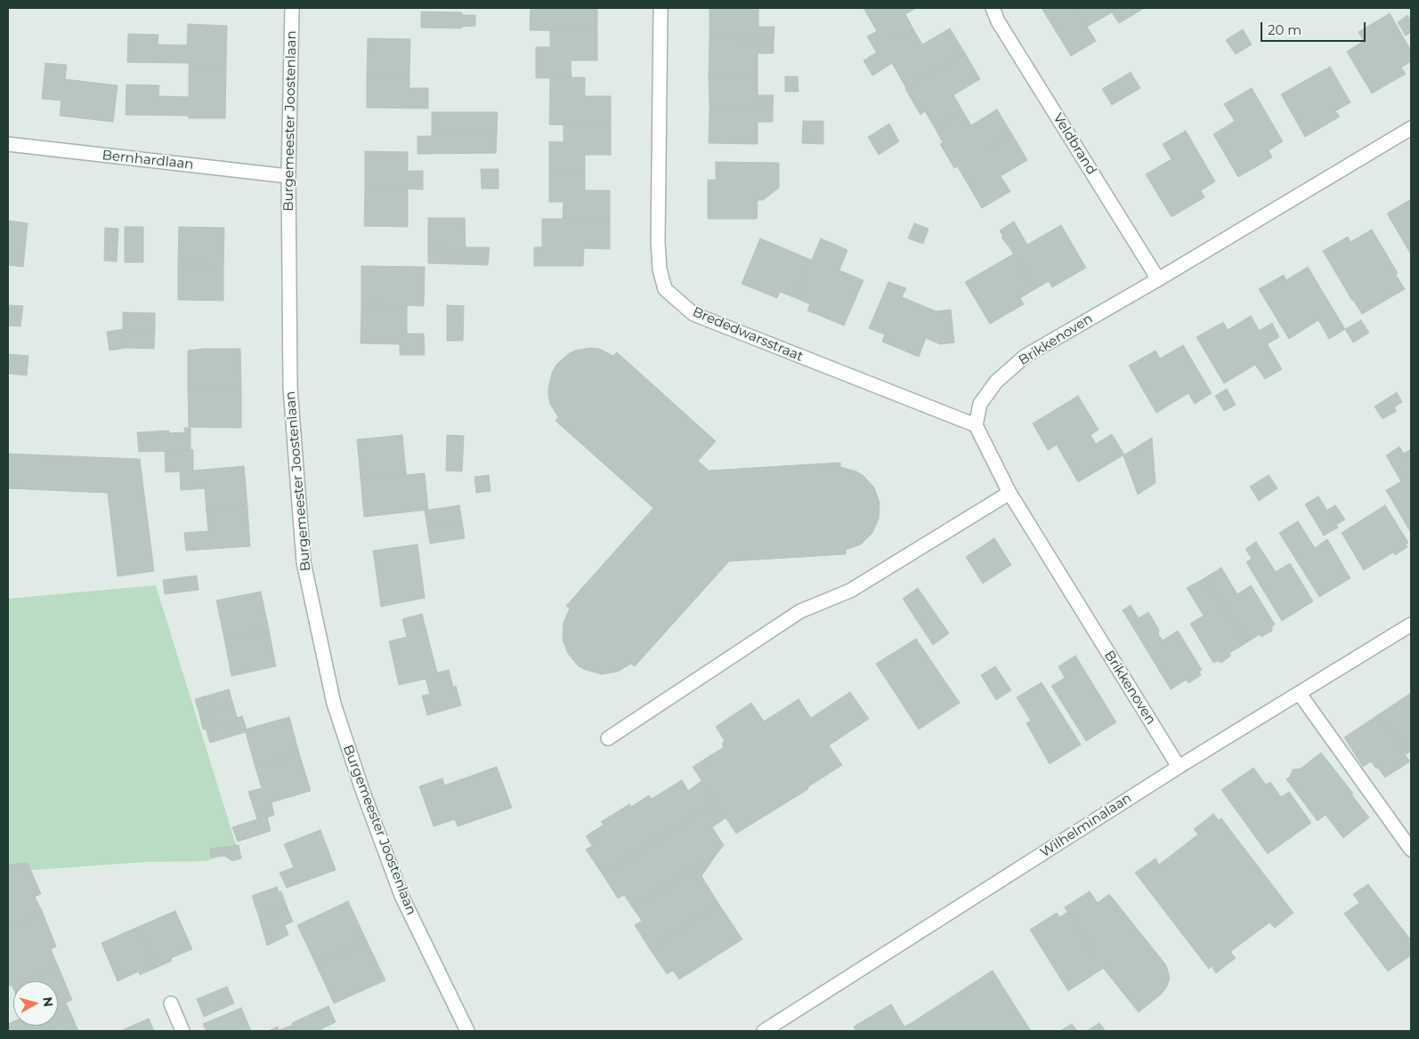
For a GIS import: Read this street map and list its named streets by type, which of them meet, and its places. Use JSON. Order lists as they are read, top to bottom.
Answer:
{
  "streets": {
    "street": [
      "Burgemeester Joostenlaan",
      "Veldbrand",
      "Bernhardlaan",
      "Brededwarsstraat",
      "Brikkenoven",
      "Wilhelminalaan"
    ]
  },
  "crossings": [
    ["Burgemeester Joostenlaan", "Bernhardlaan"],
    ["Veldbrand", "Brikkenoven"],
    ["Brededwarsstraat", "Brikkenoven"],
    ["Brikkenoven", "Wilhelminalaan"]
  ],
  "scale_bar": "20 m",
  "north": "right"
}
